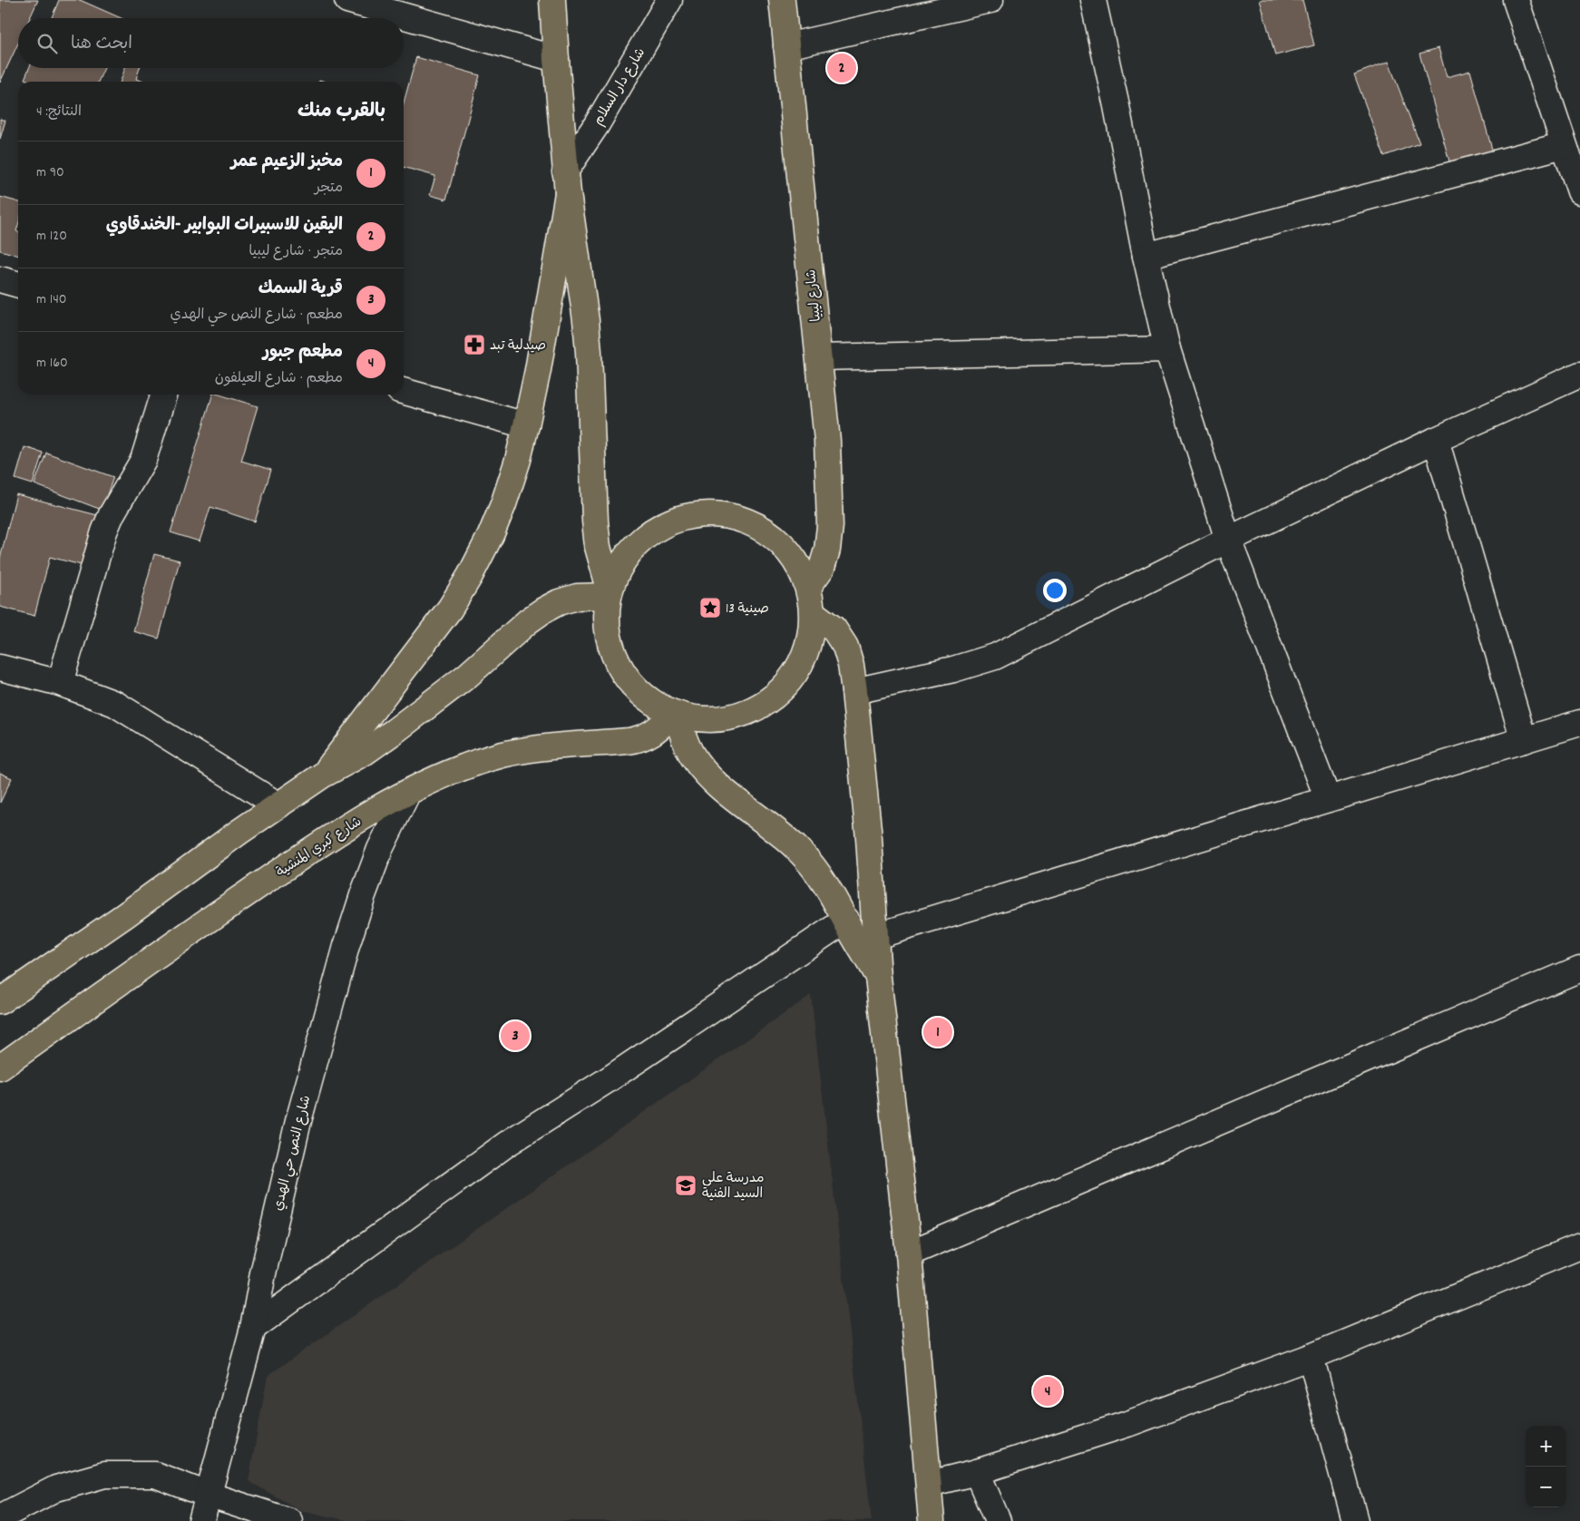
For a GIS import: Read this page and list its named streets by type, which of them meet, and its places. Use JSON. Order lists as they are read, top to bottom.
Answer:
{
  "streets": {
    "main road": ["شارع ليبيا", "شارع كبري المنشية"],
    "street": ["شارع دار السلام", "شارع النص حي الهدي"]
  },
  "crossings": [
    ["شارع كبري المنشية", "شارع النص حي الهدي"]
  ],
  "places": {
    "pharmacy": ["صيدلية تبد"],
    "place": ["صينية 13"],
    "school or university": ["مدرسة علي السيد الفنية"]
  },
  "page": {
    "search": "ابحث هنا",
    "pins": [
      "2",
      "1",
      "3",
      "4"
    ],
    "heading": ["بالقرب منك", "النتائج: 4"],
    "list": [
      {
        "mark": "1",
        "name": "مخبز الزعيم عمر",
        "note": "متجر",
        "value": "90 m"
      },
      {
        "mark": "2",
        "name": "اليقين للاسبيرات البوابير -الخندقاوي",
        "note": "متجر · شارع ليبيا",
        "value": "120 m"
      },
      {
        "mark": "3",
        "name": "قرية السمك",
        "note": "مطعم · شارع النص حي الهدي",
        "value": "140 m"
      },
      {
        "mark": "4",
        "name": "مطعم جبور",
        "note": "مطعم · شارع العيلفون",
        "value": "160 m"
      }
    ],
    "map_buttons": ["+", "−"]
  }
}
